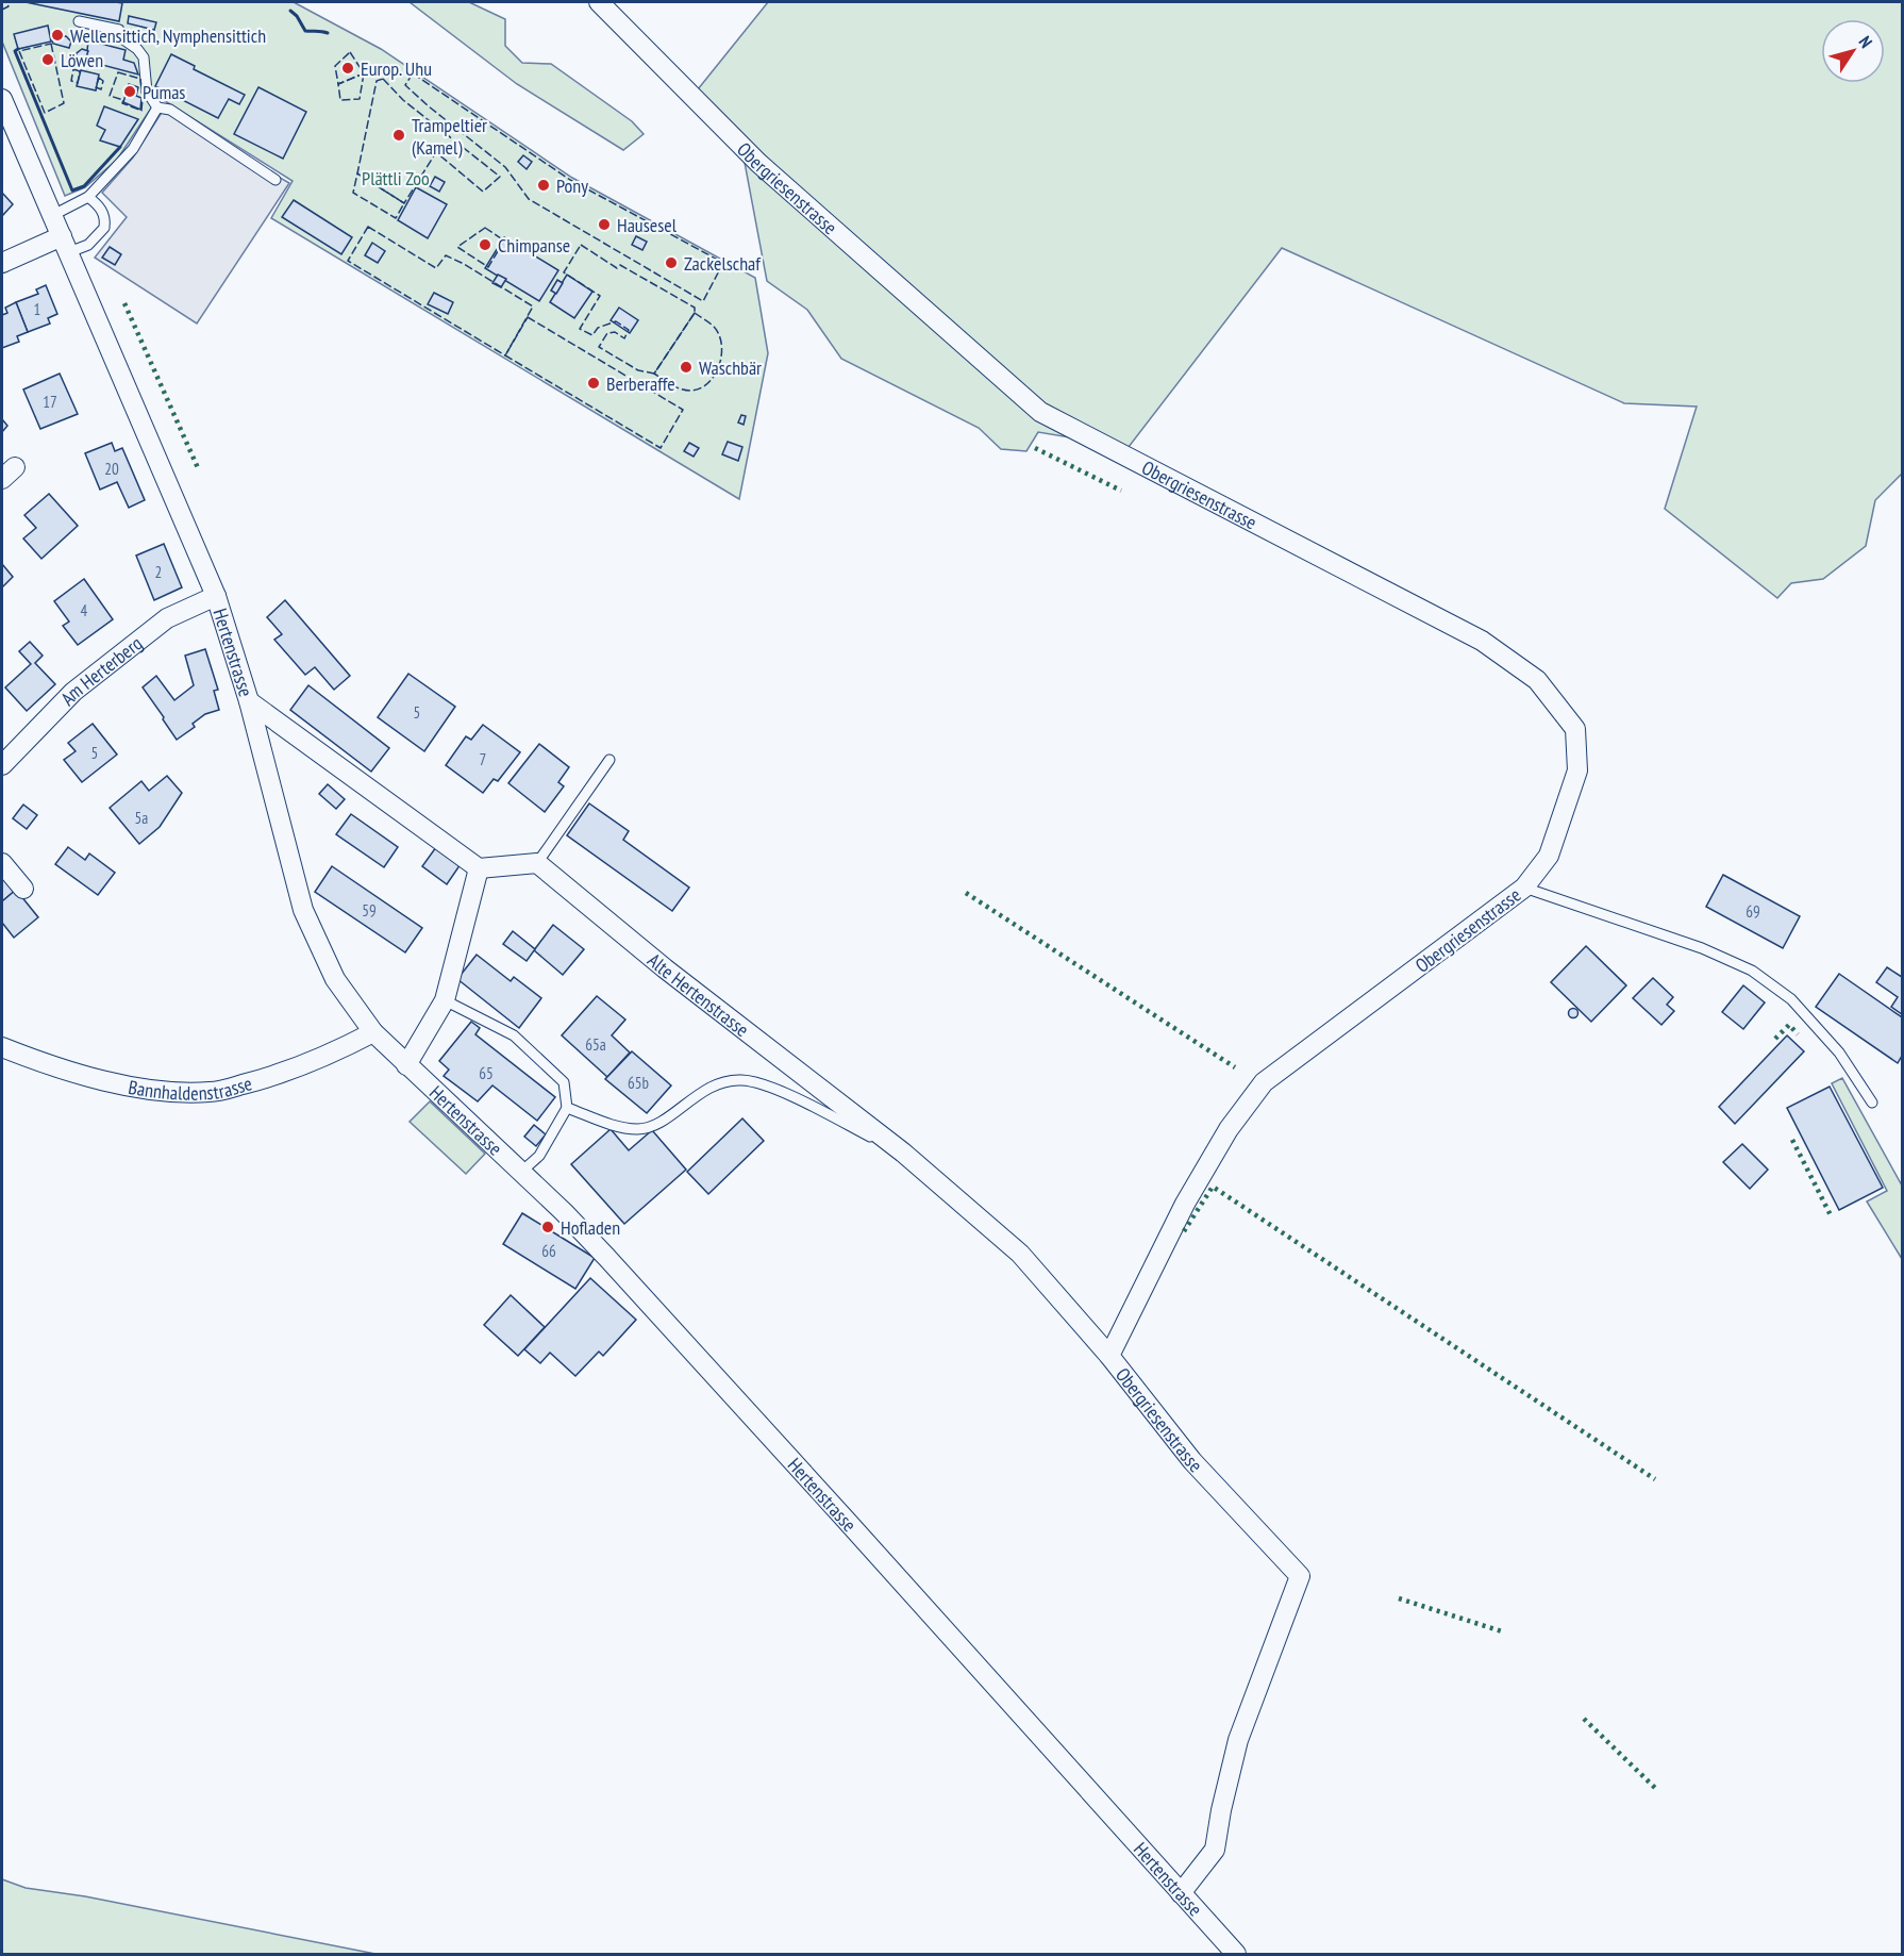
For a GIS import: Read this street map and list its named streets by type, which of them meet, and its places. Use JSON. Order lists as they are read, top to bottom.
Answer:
{
  "streets": {
    "street": [
      "Obergriesenstrasse",
      "Hertenstrasse",
      "Am Herterberg",
      "Alte Hertenstrasse",
      "Bannhaldenstrasse"
    ]
  },
  "crossings": [
    ["Obergriesenstrasse", "Hertenstrasse"],
    ["Obergriesenstrasse", "Alte Hertenstrasse"],
    ["Hertenstrasse", "Am Herterberg"],
    ["Hertenstrasse", "Bannhaldenstrasse"]
  ],
  "parks": ["Plättli Zoo"],
  "places": [
    "Wellensittich, Nymphensittich",
    "Löwen",
    "Europ. Uhu",
    "Pumas",
    "Trampeltier (Kamel)",
    "Pony",
    "Hausesel",
    "Chimpanse",
    "Zackelschaf",
    "Waschbär",
    "Berberaffe",
    "Hofladen"
  ],
  "house_numbers": [
    "1",
    "17",
    "20",
    "2",
    "4",
    "5",
    "5",
    "7",
    "5a",
    "59",
    "69",
    "65a",
    "65",
    "65b",
    "66"
  ],
  "north": "top right"
}
